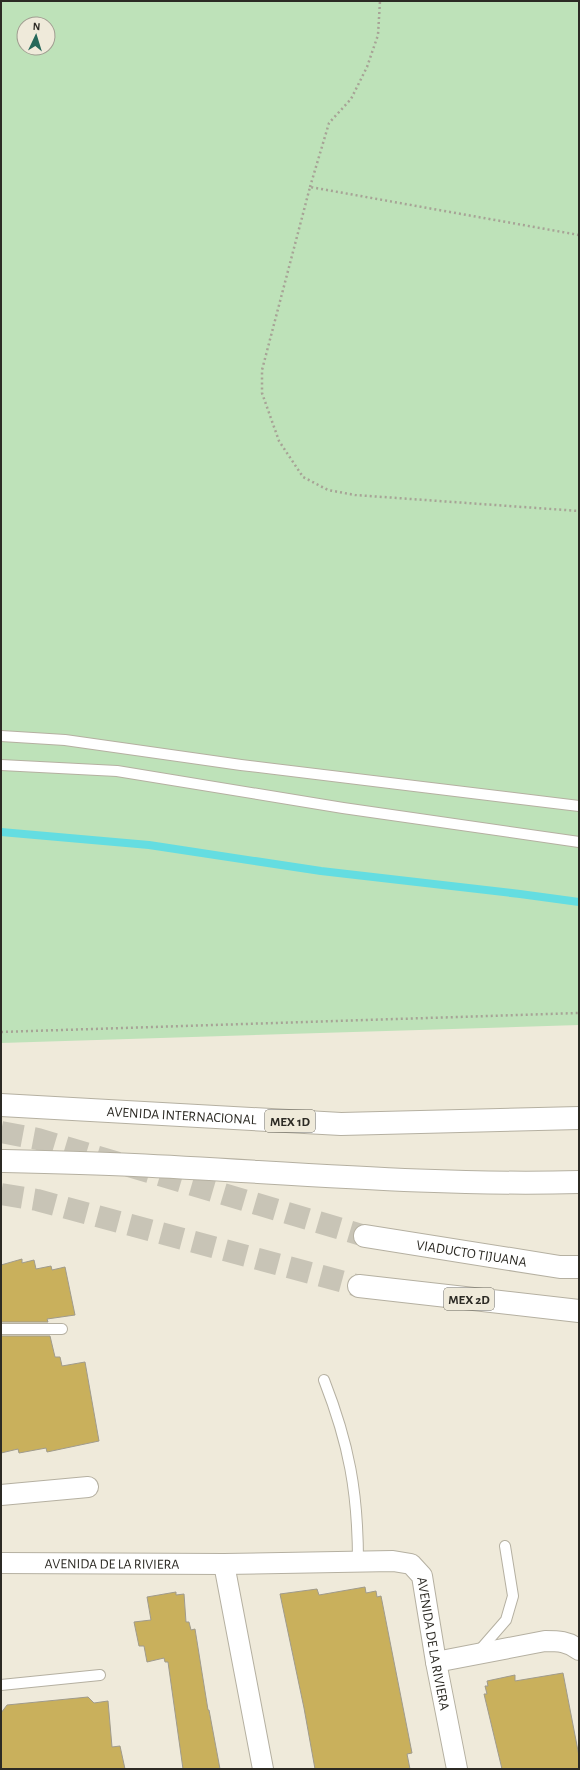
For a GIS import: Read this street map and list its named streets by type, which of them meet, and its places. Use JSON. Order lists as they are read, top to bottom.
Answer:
{
  "streets": {
    "highway": [
      "AVENIDA INTERNACIONAL",
      "MEX 1D",
      "VIADUCTO TIJUANA",
      "MEX 2D"
    ],
    "street": ["AVENIDA DE LA RIVIERA"]
  },
  "north": "top"
}
